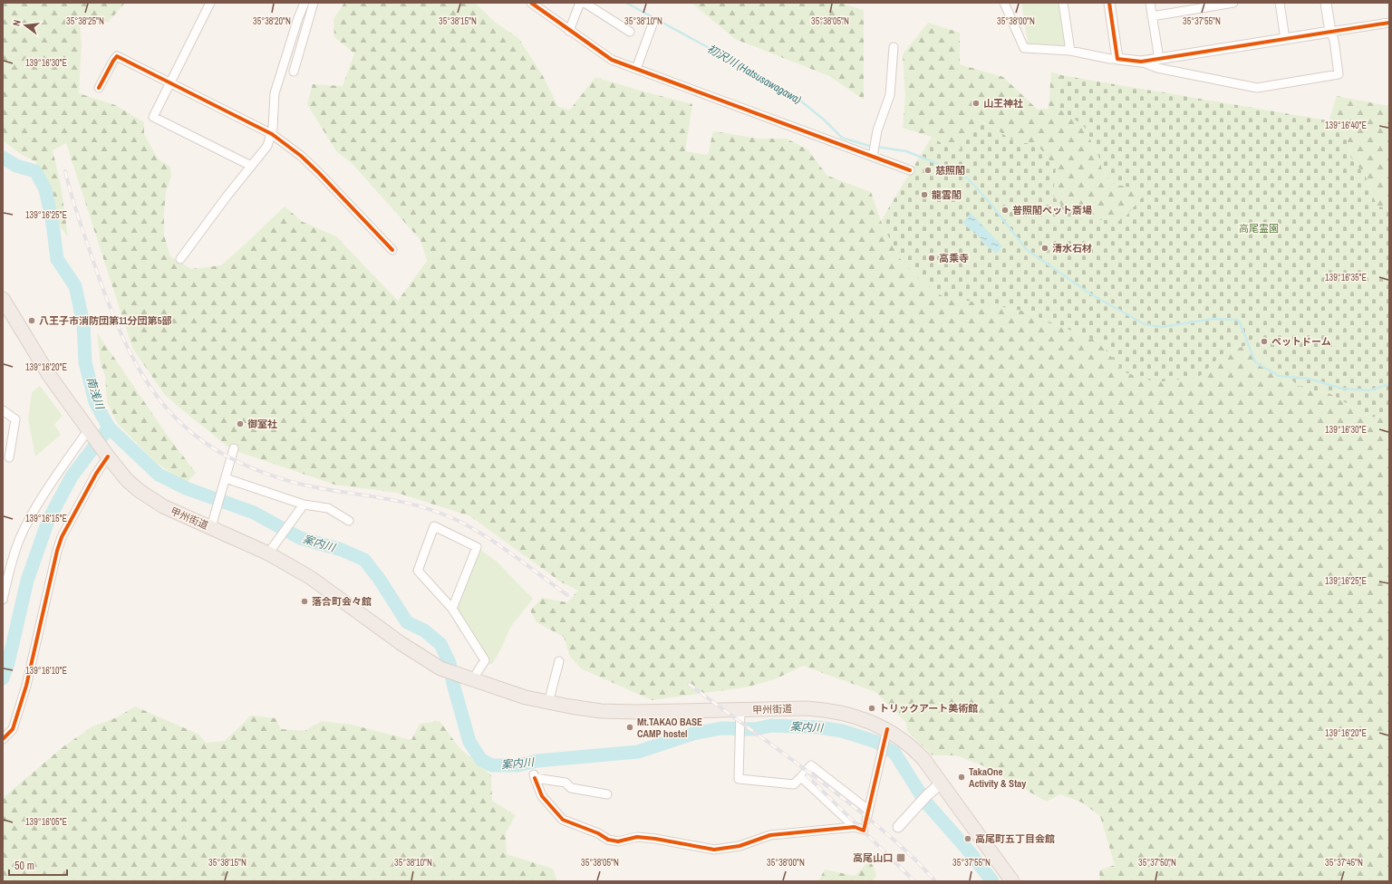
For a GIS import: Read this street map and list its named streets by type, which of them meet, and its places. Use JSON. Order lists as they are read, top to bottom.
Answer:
{
  "streets": {
    "highway": ["甲州街道"]
  },
  "water": ["初沢川 (Hatsusawagawa)", "南浅川", "案内川"],
  "parks": ["高尾霊園"],
  "places": {
    "other": [
      "山王神社",
      "慈照閣",
      "龍雲閣",
      "普照閣ペット斎場",
      "清水石材",
      "高乘寺",
      "八王子市消防団第11分団第5部",
      "ペットドーム",
      "御室社",
      "落合町会々館",
      "トリックアート美術館",
      "Mt.TAKAO BASE CAMP hostel",
      "TakaOne Activity & Stay",
      "高尾町五丁目会館"
    ],
    "transit": ["高尾山口"]
  },
  "scale_bar": "50 m",
  "north": "left",
  "coordinates": [
    "35°38'25\"N",
    "35°38'20\"N",
    "35°38'15\"N",
    "35°38'10\"N",
    "35°38'05\"N",
    "35°38'00\"N",
    "35°37'55\"N",
    "139°16'30\"E",
    "139°16'40\"E",
    "139°16'25\"E",
    "139°16'35\"E",
    "139°16'20\"E",
    "139°16'15\"E",
    "139°16'10\"E",
    "139°16'05\"E",
    "35°37'50\"N",
    "35°37'45\"N"
  ]
}
